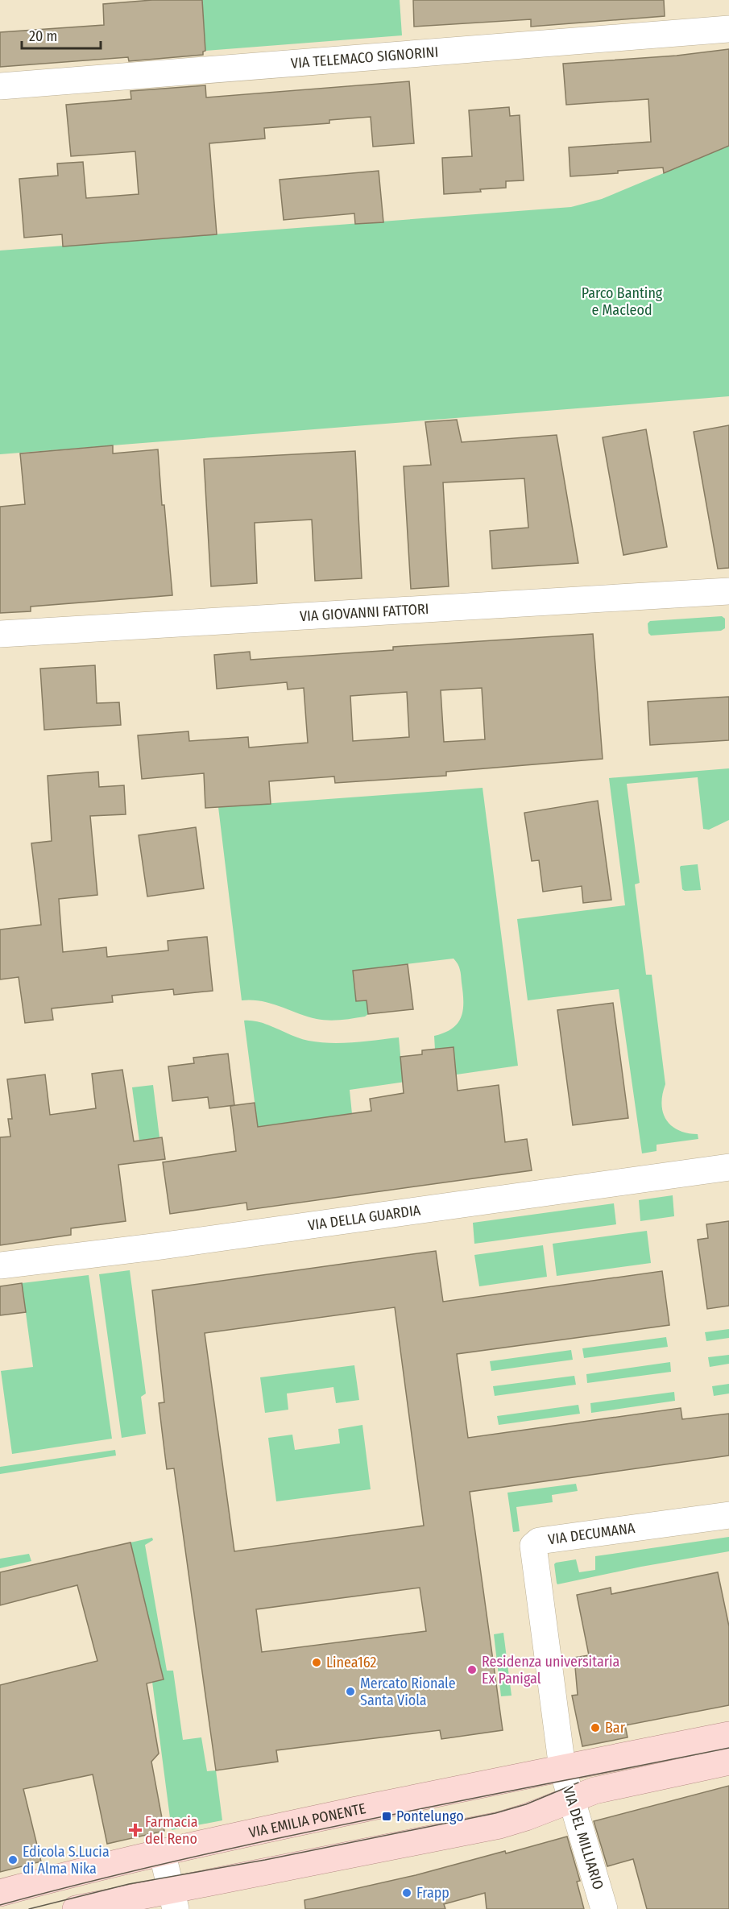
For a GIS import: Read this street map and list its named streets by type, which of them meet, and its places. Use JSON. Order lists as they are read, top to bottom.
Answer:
{
  "streets": {
    "main road": ["VIA EMILIA PONENTE"],
    "street": [
      "VIA TELEMACO SIGNORINI",
      "VIA GIOVANNI FATTORI",
      "VIA DELLA GUARDIA",
      "VIA DECUMANA",
      "VIA DEL MILLIARIO"
    ]
  },
  "crossings": [
    ["VIA DECUMANA", "VIA EMILIA PONENTE"],
    ["VIA DECUMANA", "VIA DEL MILLIARIO"],
    ["VIA EMILIA PONENTE", "VIA DEL MILLIARIO"]
  ],
  "parks": ["Parco Banting e Macleod"],
  "places": {
    "other": [
      "Linea162",
      "Residenza universitaria Ex Panigal",
      "Mercato Rionale Santa Viola",
      "Bar",
      "Edicola S.Lucia di Alma Nika",
      "Frapp"
    ],
    "transit": ["Pontelungo"],
    "health": ["Farmacia del Reno"]
  },
  "scale_bar": "20 m"
}
